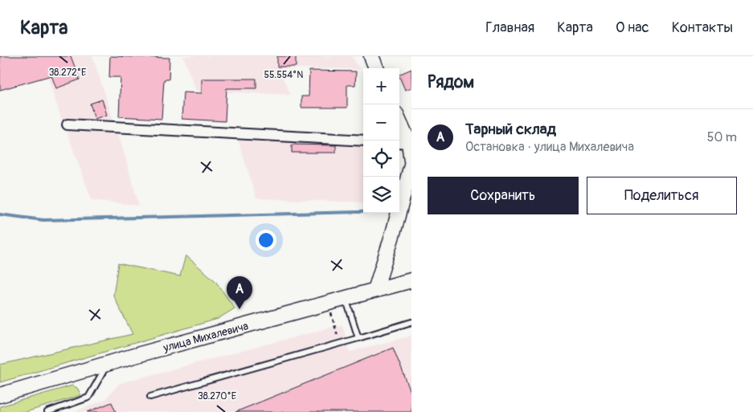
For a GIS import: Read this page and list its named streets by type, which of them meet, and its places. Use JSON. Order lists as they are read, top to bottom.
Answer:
{
  "streets": {
    "street": ["улица Михалевича"]
  },
  "page": {
    "header": "Карта",
    "nav": [
      "Главная",
      "Карта",
      "О нас",
      "Контакты"
    ],
    "heading": "Рядом",
    "map_buttons": ["+", "−"],
    "list": [
      {
        "mark": "A",
        "name": "Тарный склад",
        "note": "Остановка · улица Михалевича",
        "value": "50 m"
      }
    ],
    "buttons": ["Сохранить", "Поделиться"],
    "pins": "A"
  },
  "coordinates": ["38.272°E", "55.554°N", "38.270°E"]
}
